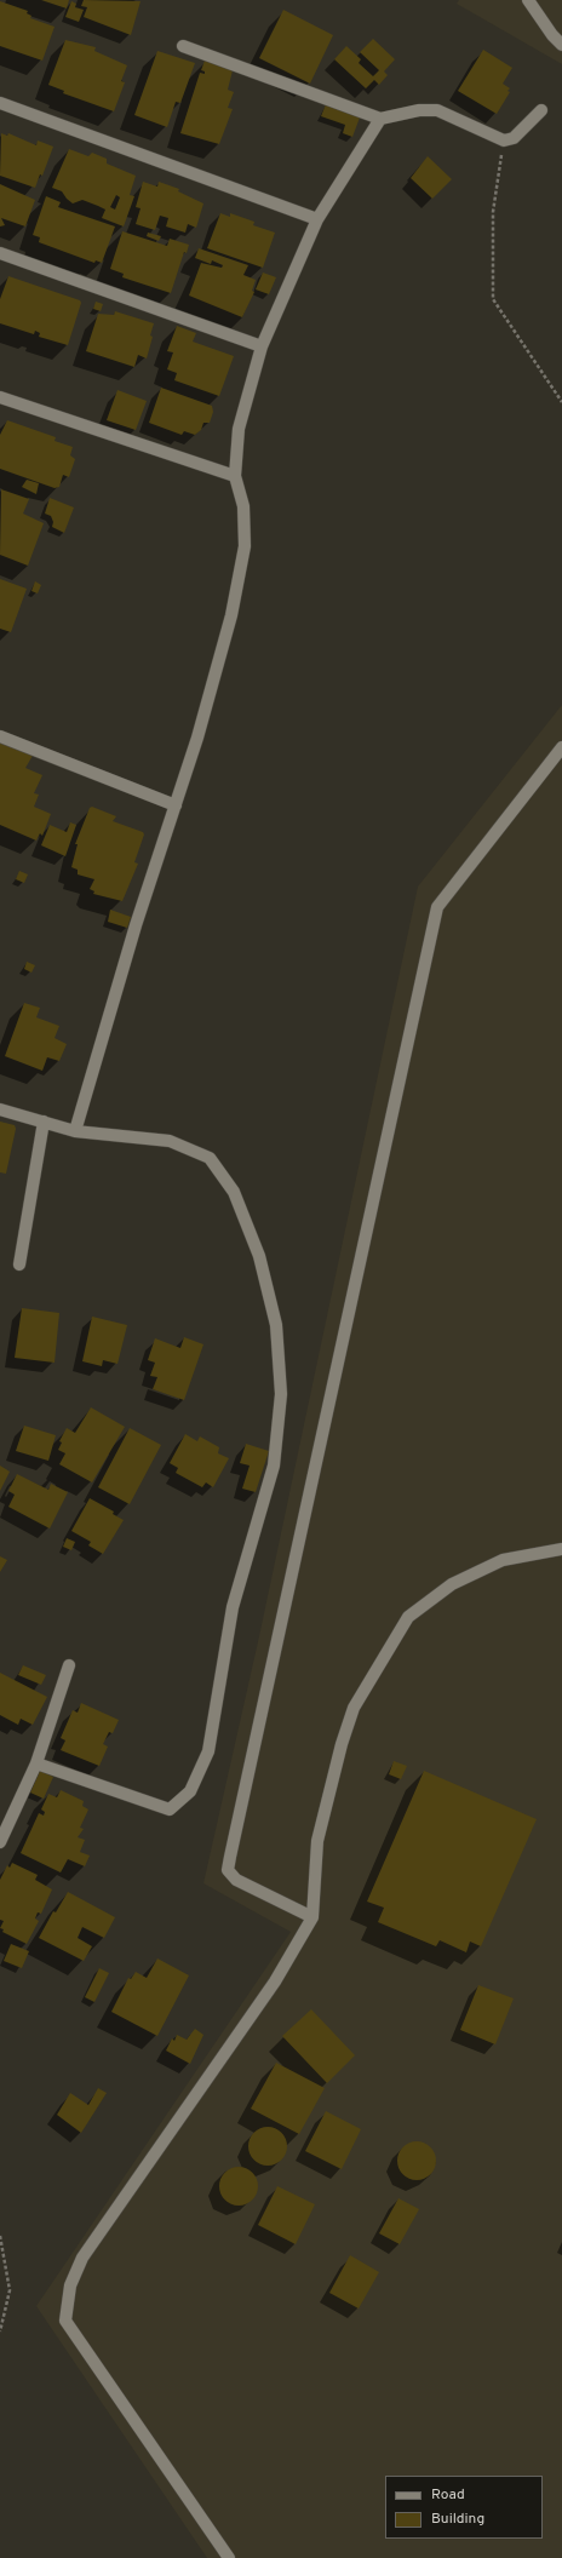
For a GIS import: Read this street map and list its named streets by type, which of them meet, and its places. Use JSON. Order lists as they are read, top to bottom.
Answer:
{
  "legend": ["Road", "Building"]
}
